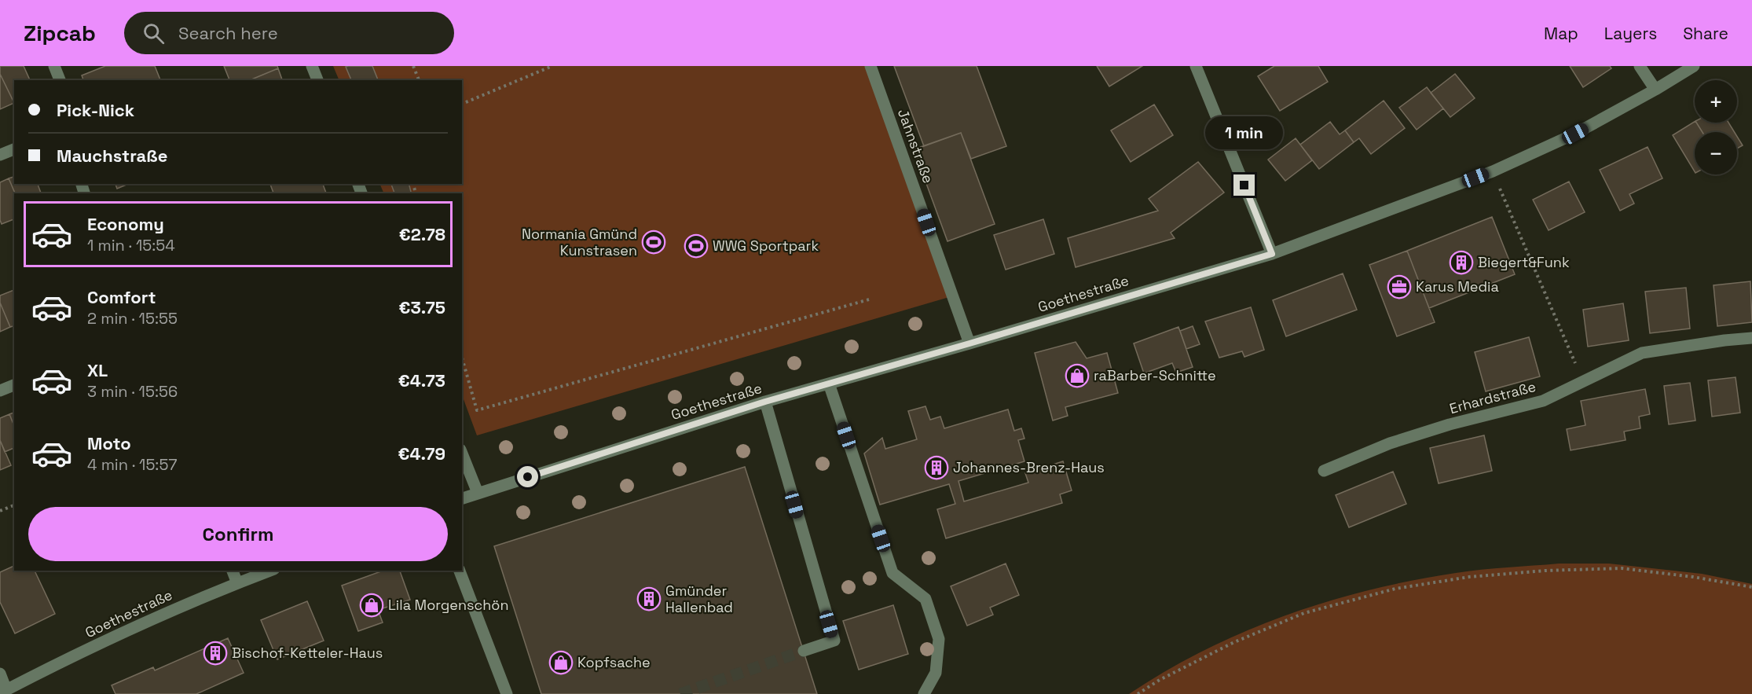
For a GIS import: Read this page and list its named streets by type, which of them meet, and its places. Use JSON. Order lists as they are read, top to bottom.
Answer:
{
  "streets": {
    "street": ["Jahnstraße", "Goethestraße", "Erhardstraße"]
  },
  "crossings": [
    ["Jahnstraße", "Goethestraße"]
  ],
  "places": {
    "sports": ["Normania Gmünd Kunstrasen", "WWG Sportpark"],
    "building": [
      "Biegert&Funk",
      "Johannes-Brenz-Haus",
      "Gmünder Hallenbad",
      "Bischof-Ketteler-Haus"
    ],
    "office": ["Karus Media"],
    "shop": ["raBarber-Schnitte", "Lila Morgenschön", "Kopfsache"]
  },
  "page": {
    "header": "Zipcab",
    "search": "Search here",
    "nav": ["Map", "Layers", "Share"],
    "map_buttons": ["+", "−"],
    "banner": ["Pick-Nick", "Mauchstraße"],
    "bubble": "1 min",
    "list": [
      {
        "name": "Economy",
        "note": "1 min · 15:54",
        "value": "€2.78"
      },
      {
        "name": "Comfort",
        "note": "2 min · 15:55",
        "value": "€3.75"
      },
      {
        "name": "XL",
        "note": "3 min · 15:56",
        "value": "€4.73"
      },
      {
        "name": "Moto",
        "note": "4 min · 15:57",
        "value": "€4.79"
      }
    ],
    "buttons": "Confirm"
  }
}
